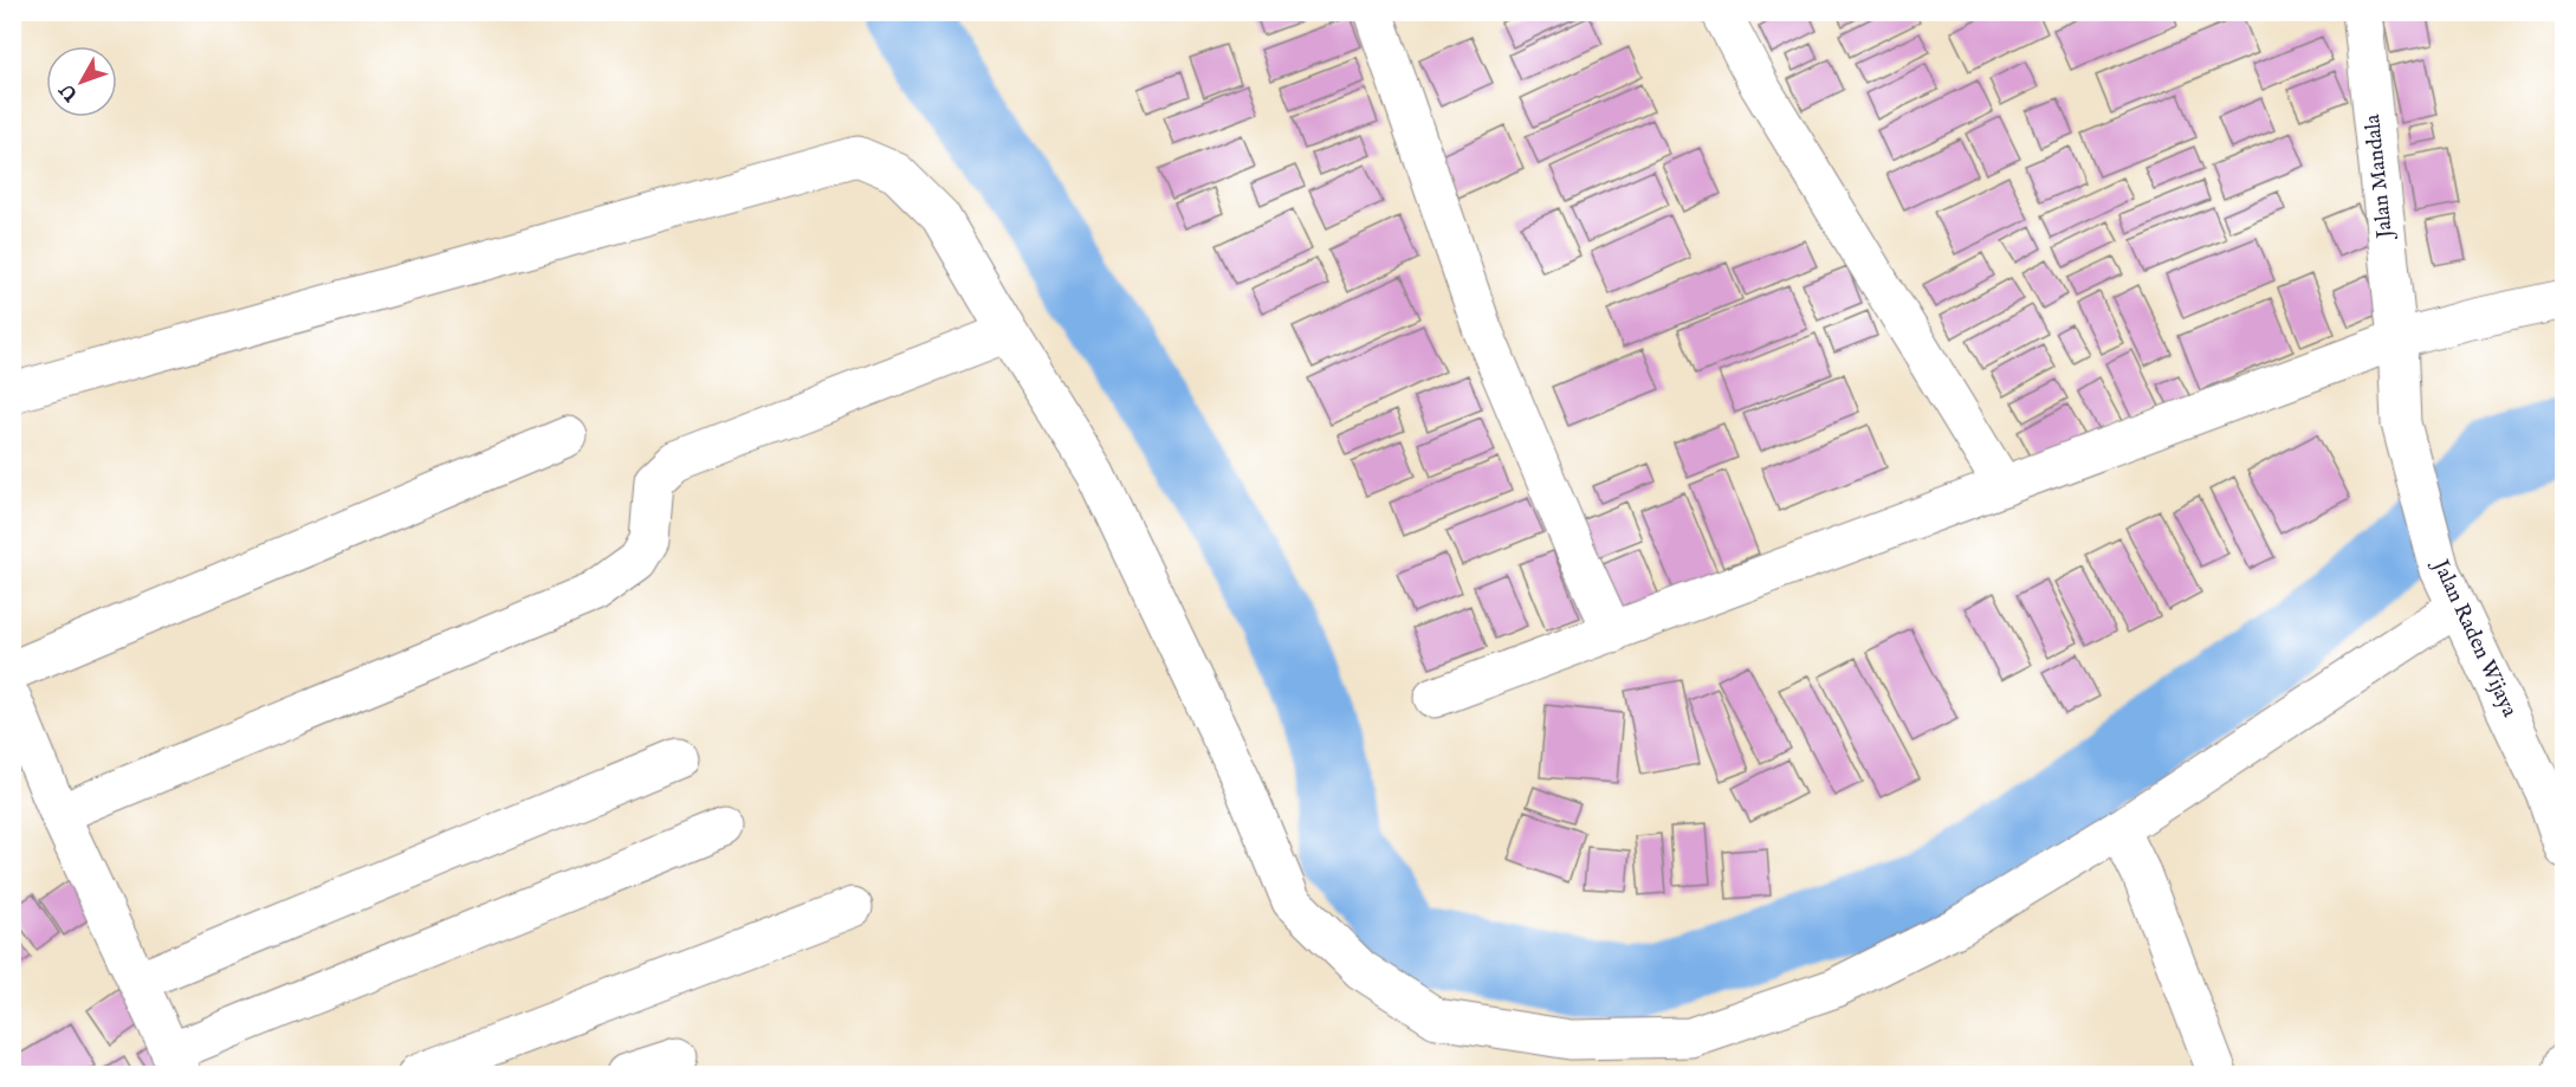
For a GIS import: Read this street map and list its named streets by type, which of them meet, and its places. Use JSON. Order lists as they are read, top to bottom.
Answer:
{
  "streets": {
    "street": ["Jalan Mandala", "Jalan Raden Wijaya"]
  },
  "crossings": [
    ["Jalan Mandala", "Jalan Raden Wijaya"]
  ],
  "north": "bottom left"
}
